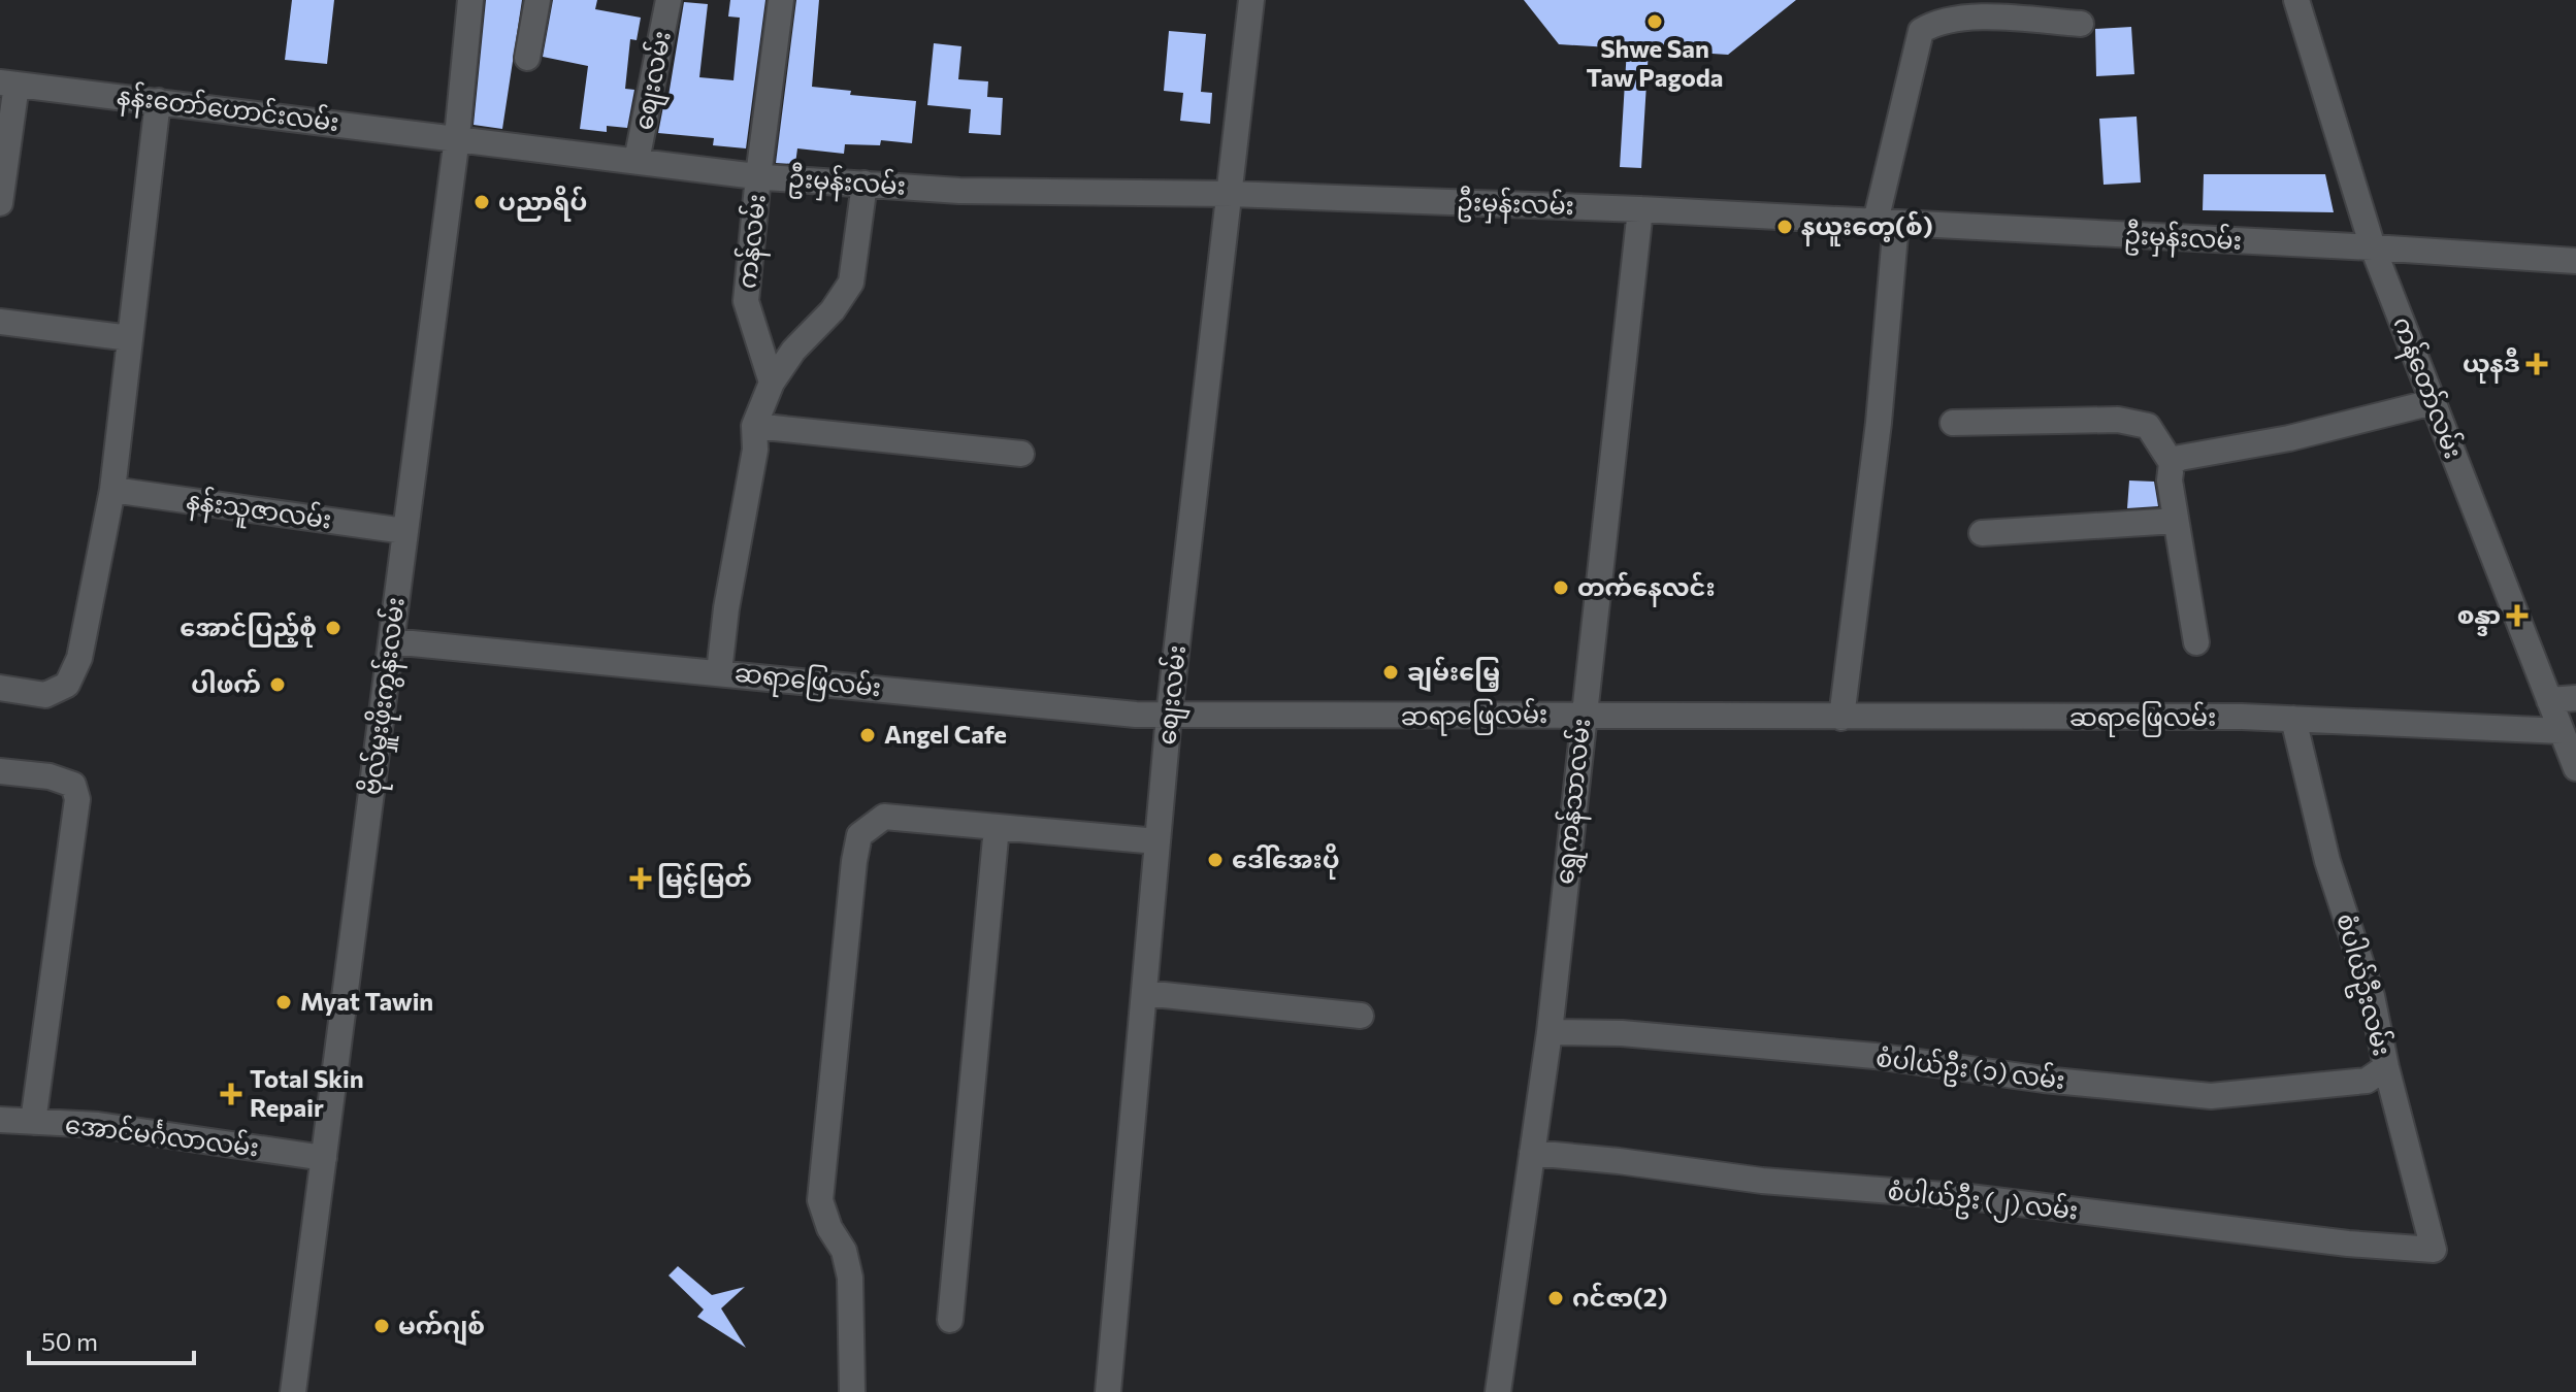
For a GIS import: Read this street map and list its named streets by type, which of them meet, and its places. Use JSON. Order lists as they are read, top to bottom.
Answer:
{
  "streets": {
    "street": [
      "စျေးလမ်း",
      "နန်းတော်ဟောင်းလမ်း",
      "ဦးမှန်းလမ်း",
      "ကန်လမ်း",
      "ကန်တော်လမ်း",
      "နန်းသူဇာလမ်း",
      "ဆရာဖြေလမ်း",
      "ဗိုလ်မှူးဖိုးကွန်းလမ်း",
      "‌ရွှေကန်သာလမ်း",
      "စံပါယ်ဦးလမ်း",
      "စံပါယ်ဦး (၁) လမ်း",
      "အောင်မင်္ဂလာလမ်း",
      "စံပါယ်ဦး (၂) လမ်း"
    ]
  },
  "crossings": [
    ["စျေးလမ်း", "ဦးမှန်းလမ်း"],
    ["စျေးလမ်း", "ဆရာဖြေလမ်း"],
    ["နန်းတော်ဟောင်းလမ်း", "ဦးမှန်းလမ်း"],
    ["နန်းတော်ဟောင်းလမ်း", "ဗိုလ်မှူးဖိုးကွန်းလမ်း"],
    ["ဦးမှန်းလမ်း", "ကန်လမ်း"],
    ["ဦးမှန်းလမ်း", "ကန်တော်လမ်း"],
    ["ဦးမှန်းလမ်း", "ဗိုလ်မှူးဖိုးကွန်းလမ်း"],
    ["ဦးမှန်းလမ်း", "‌ရွှေကန်သာလမ်း"],
    ["ကန်တော်လမ်း", "ဆရာဖြေလမ်း"],
    ["နန်းသူဇာလမ်း", "ဗိုလ်မှူးဖိုးကွန်းလမ်း"],
    ["ဆရာဖြေလမ်း", "ဗိုလ်မှူးဖိုးကွန်းလမ်း"],
    ["ဆရာဖြေလမ်း", "‌ရွှေကန်သာလမ်း"],
    ["ဆရာဖြေလမ်း", "စံပါယ်ဦးလမ်း"],
    ["ဗိုလ်မှူးဖိုးကွန်းလမ်း", "အောင်မင်္ဂလာလမ်း"],
    ["‌ရွှေကန်သာလမ်း", "စံပါယ်ဦး (၁) လမ်း"],
    ["‌ရွှေကန်သာလမ်း", "စံပါယ်ဦး (၂) လမ်း"],
    ["စံပါယ်ဦးလမ်း", "စံပါယ်ဦး (၁) လမ်း"],
    ["စံပါယ်ဦးလမ်း", "စံပါယ်ဦး (၂) လမ်း"]
  ],
  "places": {
    "other": [
      "Shwe San Taw Pagoda",
      "ပညာရိပ်",
      "နယူးတေ့(စ်)",
      "တက်နေလင်း",
      "အောင်ပြည့်စုံ",
      "ချမ်းမြေ့",
      "ပါဖက်",
      "Angel Cafe",
      "ဒေါ်အေးပို",
      "Myat Tawin",
      "ဂင်ဇာ(2)",
      "မက်ဂျစ်"
    ],
    "health": [
      "ယုနဒီ",
      "စန္ဒာ",
      "မြင့်မြတ်",
      "Total Skin Repair"
    ]
  },
  "scale_bar": "50 m"
}
